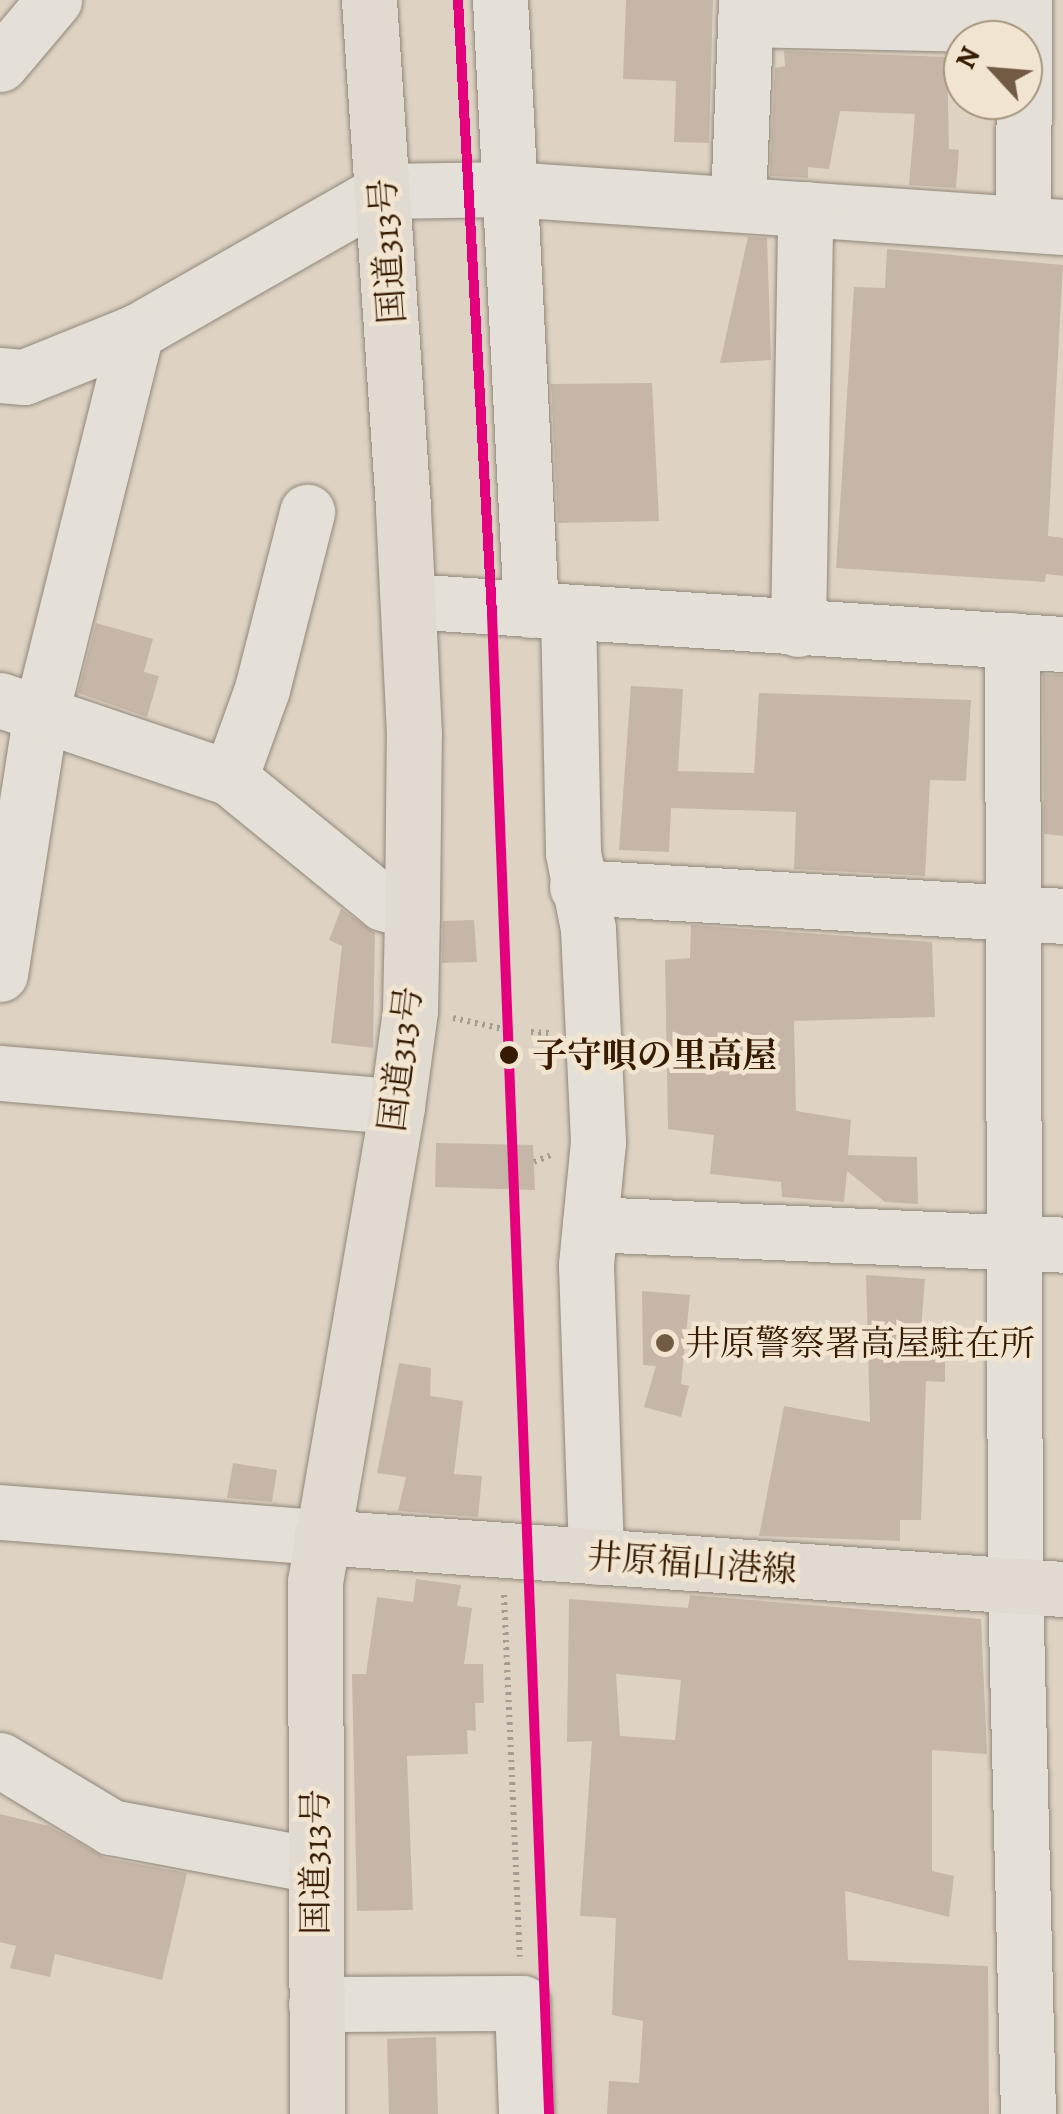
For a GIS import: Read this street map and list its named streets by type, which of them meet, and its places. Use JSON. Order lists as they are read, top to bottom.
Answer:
{
  "streets": {
    "main road": ["国道313号", "井原福山港線"]
  },
  "crossings": [
    ["国道313号", "井原福山港線"]
  ],
  "places": ["子守唄の里高屋", "井原警察署高屋駐在所"],
  "north": "top left"
}
